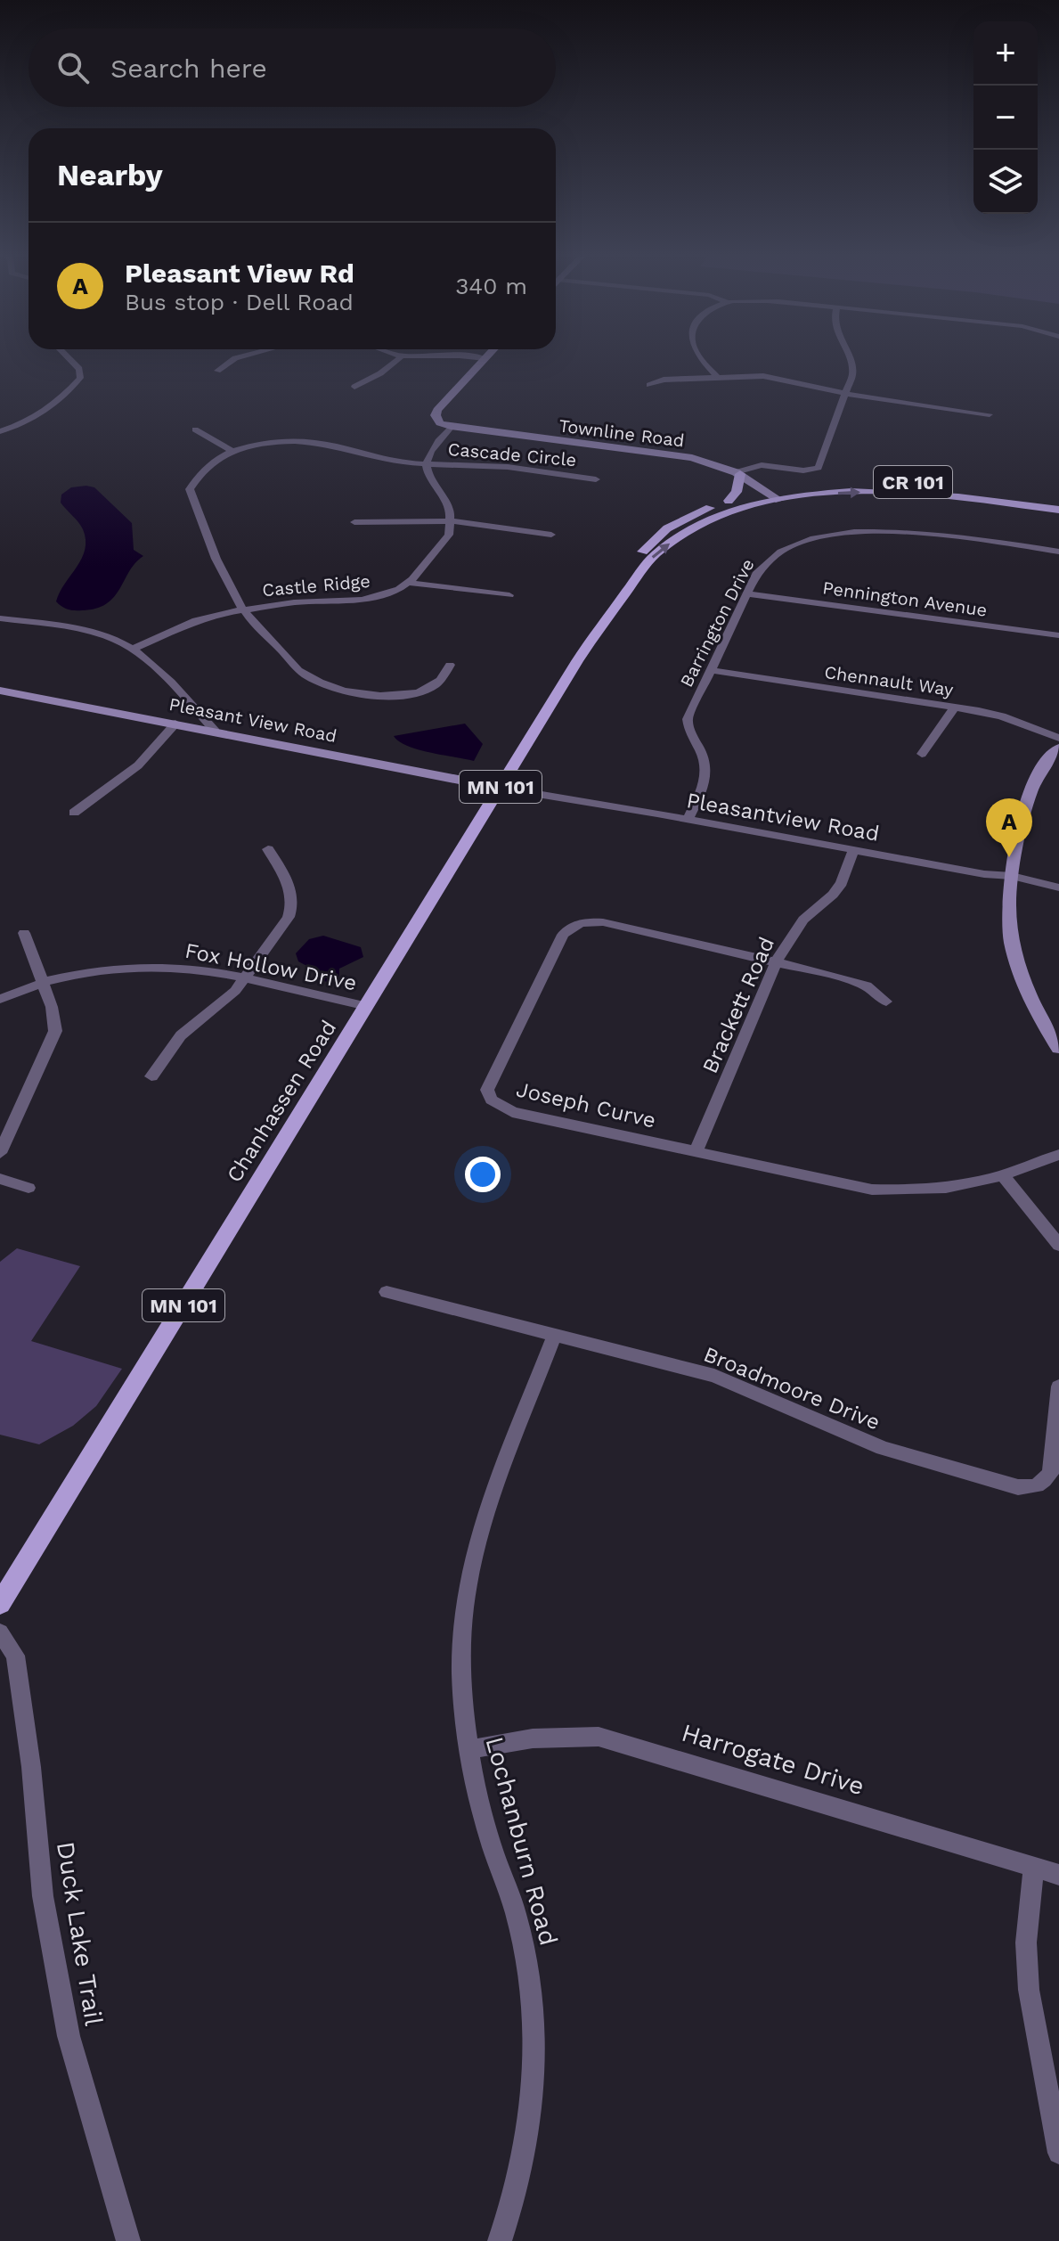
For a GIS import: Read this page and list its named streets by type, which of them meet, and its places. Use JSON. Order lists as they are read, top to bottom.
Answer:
{
  "streets": {
    "main road": ["CR 101", "MN 101", "Chanhassen Road"],
    "street": [
      "Townline Road",
      "Cascade Circle",
      "Castle Ridge",
      "Pennington Avenue",
      "Barrington Drive",
      "Chennault Way",
      "Pleasant View Road",
      "Pleasantview Road",
      "Fox Hollow Drive",
      "Brackett Road",
      "Joseph Curve",
      "Broadmoore Drive",
      "Harrogate Drive",
      "Lochanburn Road",
      "Duck Lake Trail"
    ]
  },
  "crossings": [
    ["Townline Road", "CR 101"],
    ["Townline Road", "MN 101"],
    ["Cascade Circle", "Castle Ridge"],
    ["CR 101", "MN 101"],
    ["Pennington Avenue", "Barrington Drive"],
    ["Barrington Drive", "Chennault Way"],
    ["Barrington Drive", "Pleasantview Road"],
    ["Pleasant View Road", "Pleasantview Road"],
    ["Pleasant View Road", "Chanhassen Road"],
    ["MN 101", "Chanhassen Road"],
    ["Pleasantview Road", "Brackett Road"],
    ["Pleasantview Road", "Chanhassen Road"],
    ["Fox Hollow Drive", "Chanhassen Road"],
    ["Brackett Road", "Joseph Curve"],
    ["Broadmoore Drive", "Lochanburn Road"],
    ["Harrogate Drive", "Lochanburn Road"]
  ],
  "page": {
    "map_buttons": ["+", "−"],
    "search": "Search here",
    "heading": "Nearby",
    "list": [
      {
        "mark": "A",
        "name": "Pleasant View Rd",
        "note": "Bus stop · Dell Road",
        "value": "340 m"
      }
    ],
    "pins": "A"
  }
}
